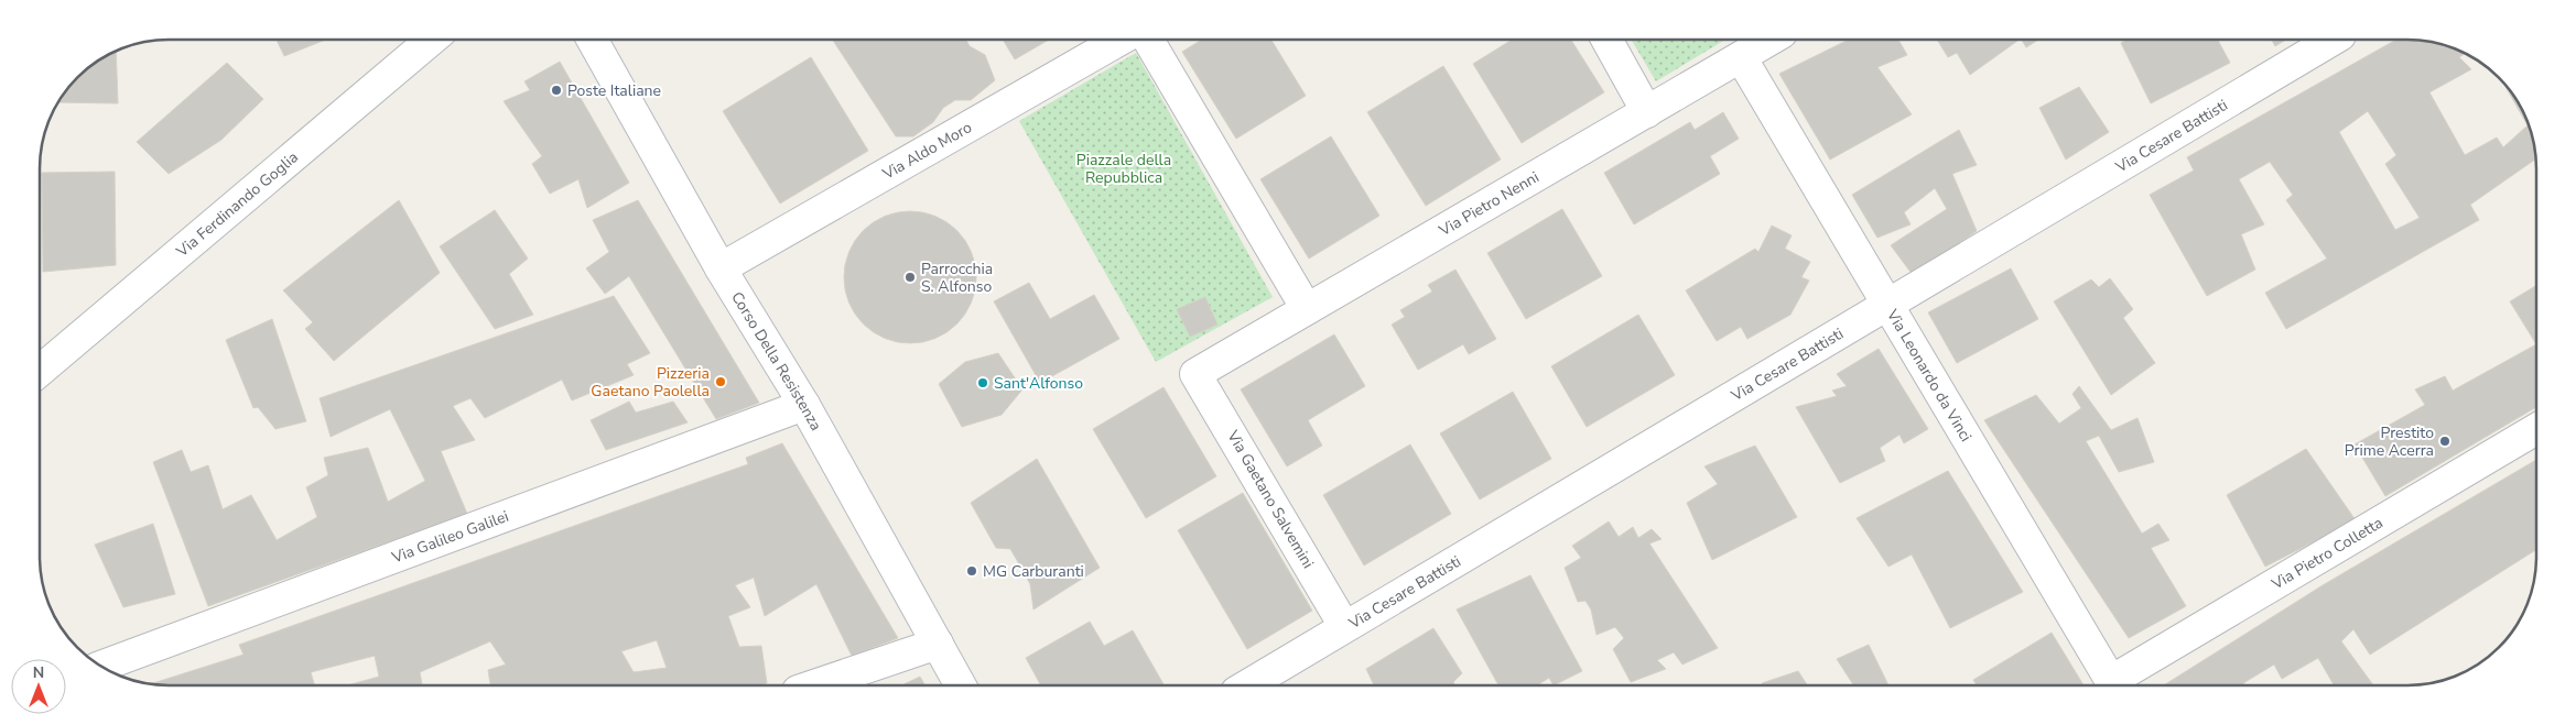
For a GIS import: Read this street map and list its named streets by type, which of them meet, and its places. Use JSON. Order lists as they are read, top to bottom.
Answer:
{
  "streets": {
    "street": [
      "Via Cesare Battisti",
      "Via Aldo Moro",
      "Via Ferdinando Goglia",
      "Via Pietro Nenni",
      "Corso Della Resistenza",
      "Via Leonardo da Vinci",
      "Via Gaetano Salvemini",
      "Via Galileo Galilei",
      "Via Pietro Colletta"
    ]
  },
  "crossings": [
    ["Via Cesare Battisti", "Via Leonardo da Vinci"],
    ["Via Cesare Battisti", "Via Gaetano Salvemini"],
    ["Via Aldo Moro", "Corso Della Resistenza"],
    ["Via Pietro Nenni", "Via Leonardo da Vinci"],
    ["Via Pietro Nenni", "Via Gaetano Salvemini"],
    ["Corso Della Resistenza", "Via Galileo Galilei"]
  ],
  "parks": ["Piazzale della Repubblica"],
  "places": [
    "Poste Italiane",
    "Parrocchia S. Alfonso",
    "Pizzeria Gaetano Paolella",
    "Sant'Alfonso",
    "Prestito Prime Acerra",
    "MG Carburanti"
  ],
  "north": "top"
}
